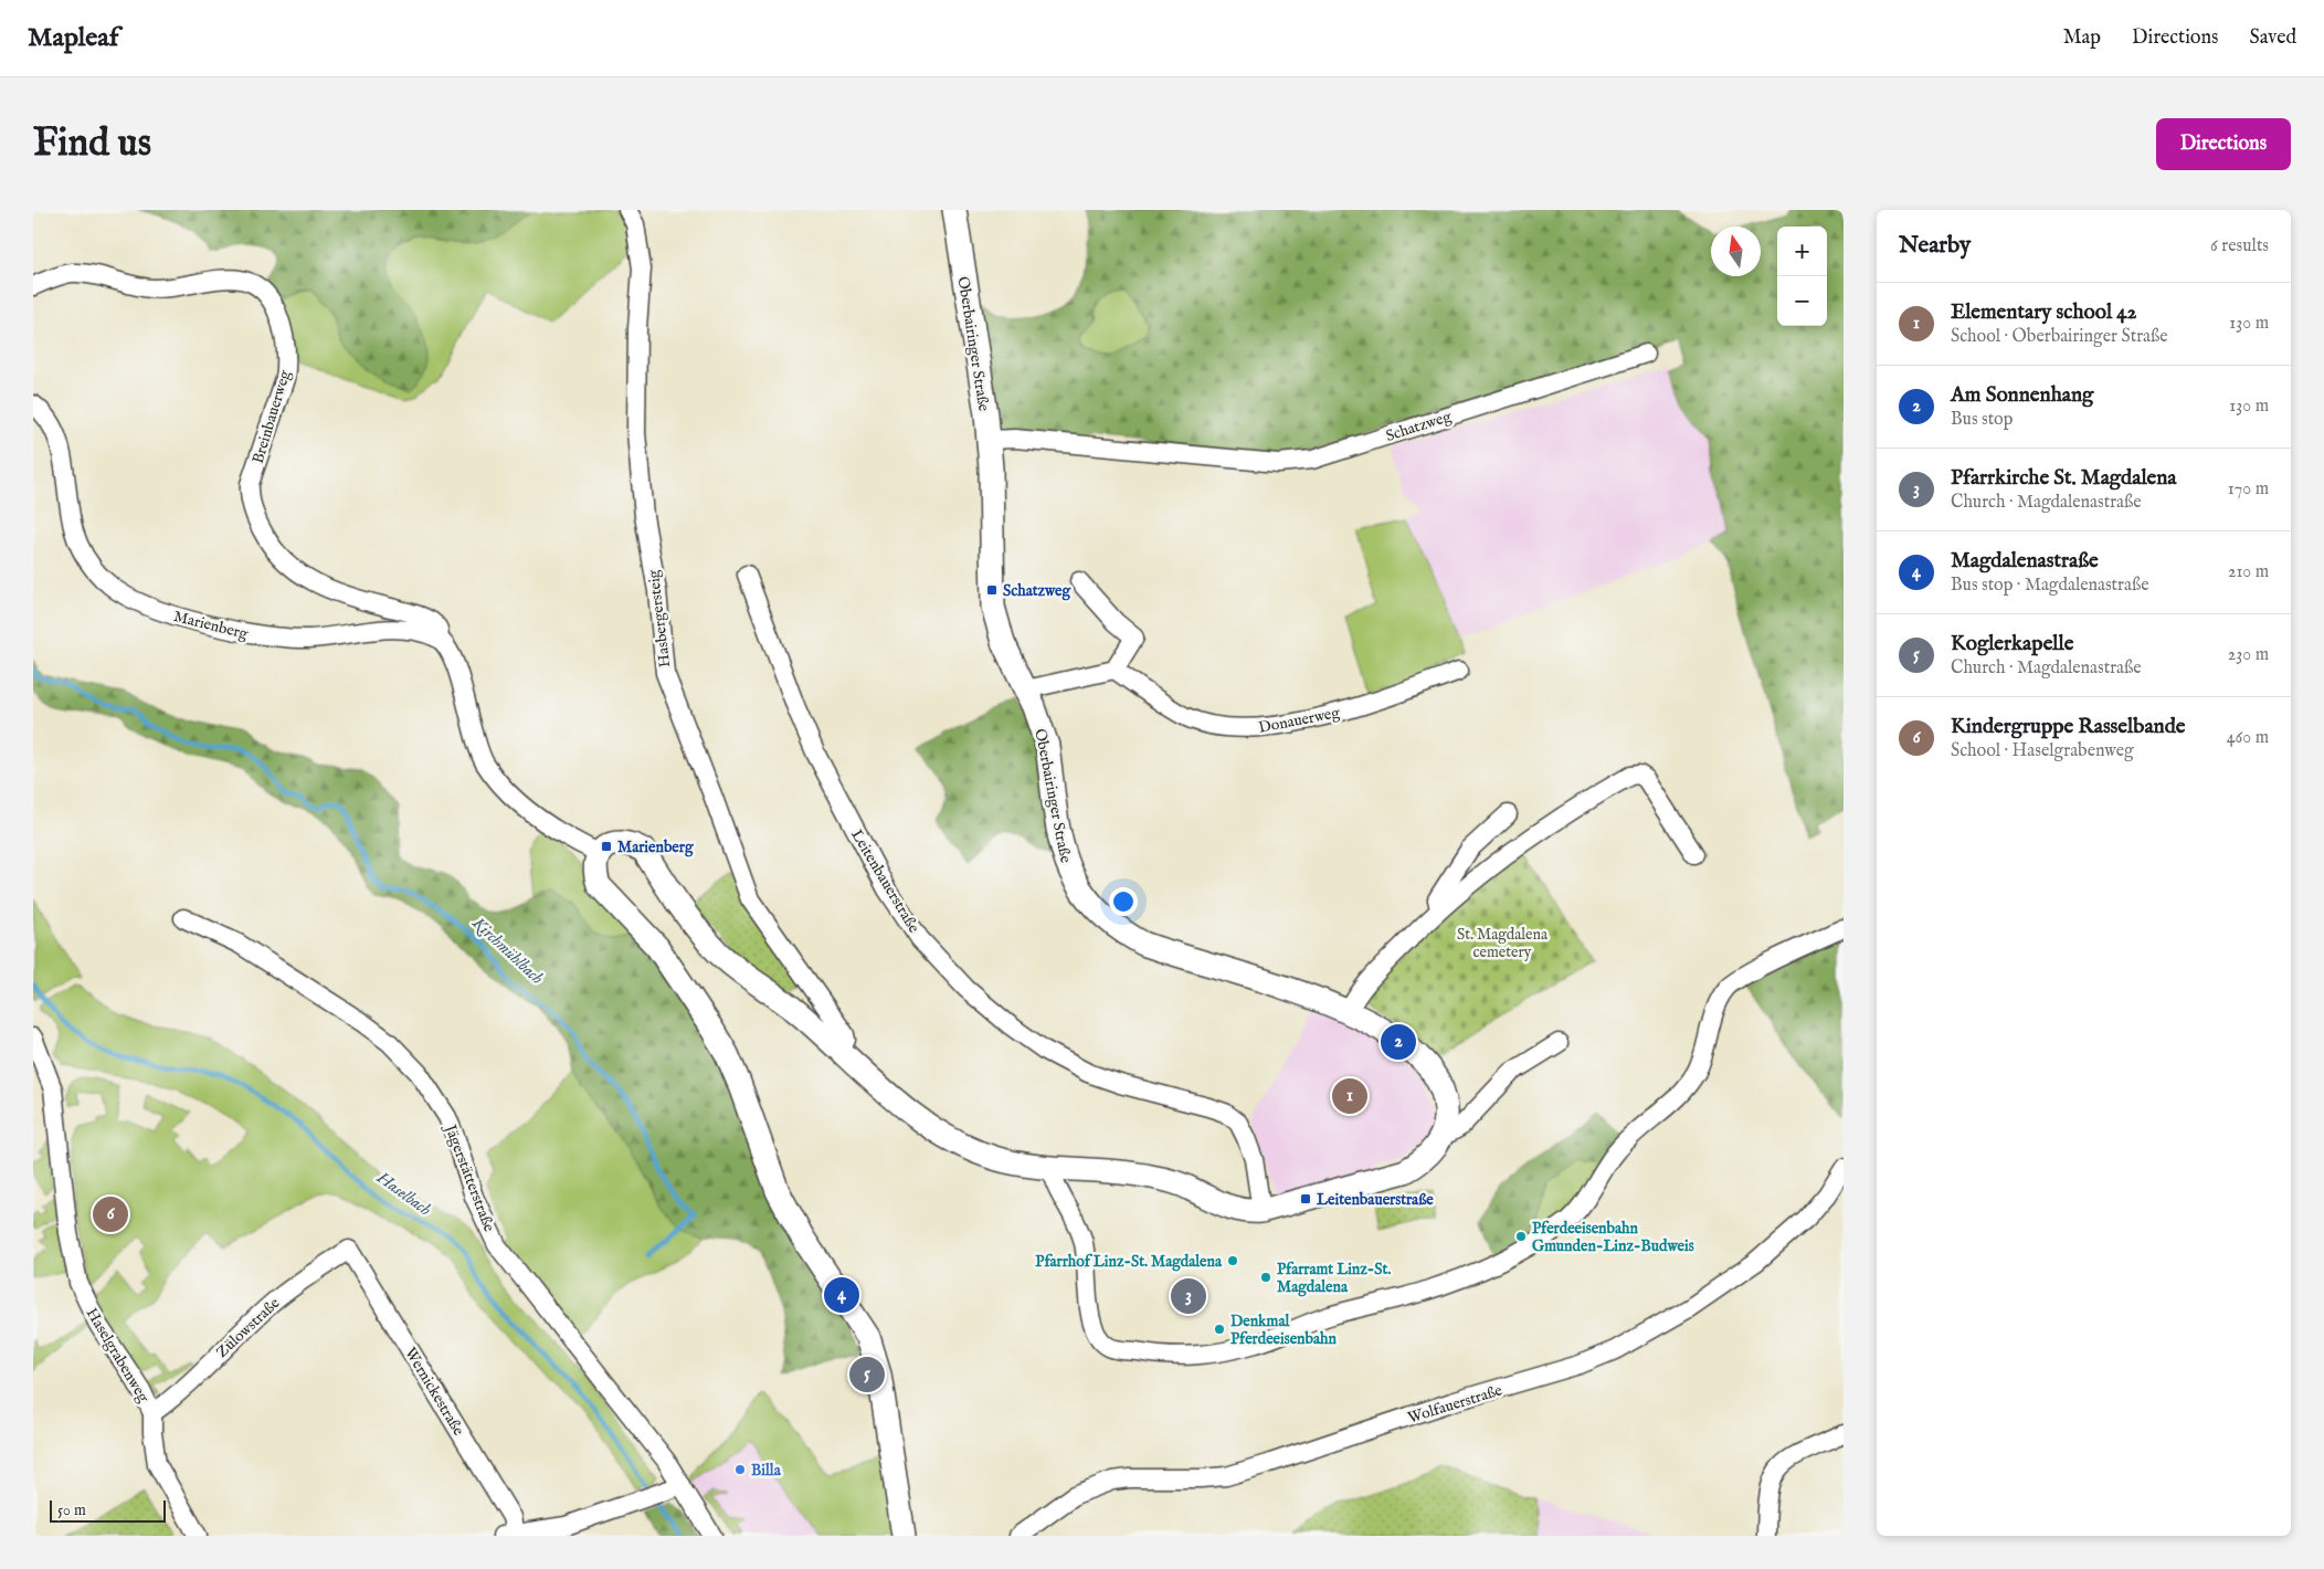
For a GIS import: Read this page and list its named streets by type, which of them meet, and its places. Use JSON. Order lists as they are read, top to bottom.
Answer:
{
  "streets": {
    "street": [
      "Oberbairinger Straße",
      "Breinbauerweg",
      "Schatzweg",
      "Hasbergersteig",
      "Marienberg",
      "Donauerweg",
      "Leitenbauerstraße",
      "Jägerstätterstraße",
      "Zülowstraße",
      "Haselgrabenweg",
      "Wernickestraße",
      "Wolfauerstraße"
    ]
  },
  "crossings": [
    ["Oberbairinger Straße", "Schatzweg"],
    ["Oberbairinger Straße", "Hasbergersteig"],
    ["Oberbairinger Straße", "Leitenbauerstraße"],
    ["Breinbauerweg", "Marienberg"],
    ["Zülowstraße", "Haselgrabenweg"],
    ["Zülowstraße", "Wernickestraße"]
  ],
  "water": ["Kirchmühlbach", "Haselbach"],
  "parks": ["St. Magdalena cemetery"],
  "places": {
    "transit": ["Schatzweg", "Marienberg", "Leitenbauerstraße"],
    "other": [
      "Pferdeeisenbahn Gmunden-Linz-Budweis",
      "Pfarrhof Linz-St. Magdalena",
      "Pfarramt Linz-St. Magdalena",
      "Denkmal Pferdeeisenbahn",
      "Billa"
    ]
  },
  "scale_bar": "50 m",
  "north": "top",
  "page": {
    "header": "Mapleaf",
    "nav": ["Map", "Directions", "Saved"],
    "buttons": "Directions",
    "title": "Find us",
    "heading": ["Nearby", "6 results"],
    "map_buttons": ["+", "−"],
    "list": [
      {
        "mark": "1",
        "name": "Elementary school 42",
        "note": "School · Oberbairinger Straße",
        "value": "130 m"
      },
      {
        "mark": "2",
        "name": "Am Sonnenhang",
        "note": "Bus stop",
        "value": "130 m"
      },
      {
        "mark": "3",
        "name": "Pfarrkirche St. Magdalena",
        "note": "Church · Magdalenastraße",
        "value": "170 m"
      },
      {
        "mark": "4",
        "name": "Magdalenastraße",
        "note": "Bus stop · Magdalenastraße",
        "value": "210 m"
      },
      {
        "mark": "5",
        "name": "Koglerkapelle",
        "note": "Church · Magdalenastraße",
        "value": "230 m"
      },
      {
        "mark": "6",
        "name": "Kindergruppe Rasselbande",
        "note": "School · Haselgrabenweg",
        "value": "460 m"
      }
    ],
    "pins": [
      "2",
      "1",
      "6",
      "4",
      "3",
      "5"
    ],
    "scale": "50 m"
  }
}
